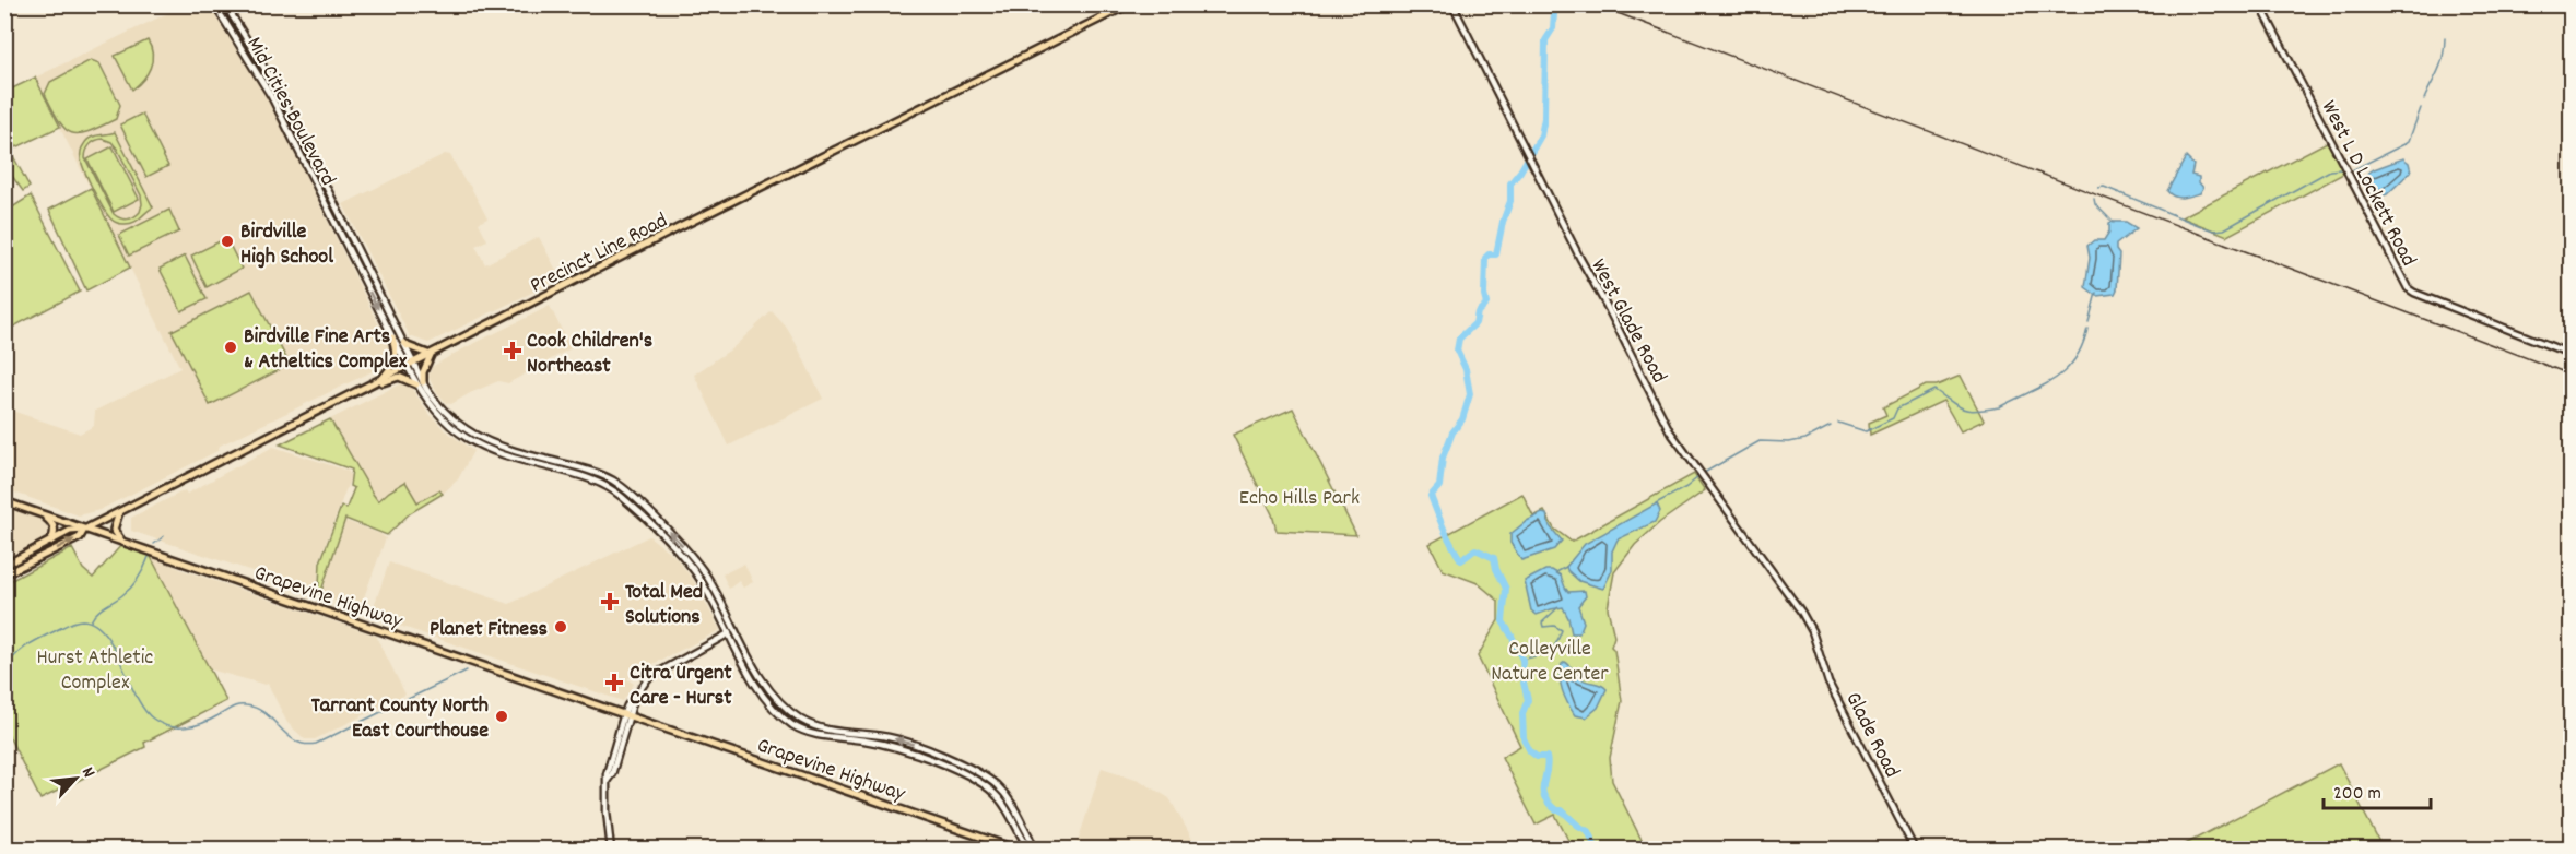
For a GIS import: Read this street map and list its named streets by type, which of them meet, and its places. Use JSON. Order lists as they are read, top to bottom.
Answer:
{
  "streets": {
    "main road": [
      "Mid Cities Boulevard",
      "West L D Lockett Road",
      "Precinct Line Road",
      "West Glade Road",
      "Grapevine Highway",
      "Glade Road"
    ]
  },
  "crossings": [
    ["Mid Cities Boulevard", "Precinct Line Road"],
    ["Precinct Line Road", "Grapevine Highway"],
    ["West Glade Road", "Glade Road"]
  ],
  "parks": ["Echo Hills Park", "Colleyville Nature Center", "Hurst Athletic Complex"],
  "places": {
    "other": [
      "Birdville High School",
      "Birdville Fine Arts & Atheltics Complex",
      "Planet Fitness",
      "Tarrant County North East Courthouse"
    ],
    "health": ["Cook Children's Northeast", "Total Med Solutions", "Citra Urgent Care - Hurst"]
  },
  "scale_bar": "200 m",
  "north": "top right"
}
